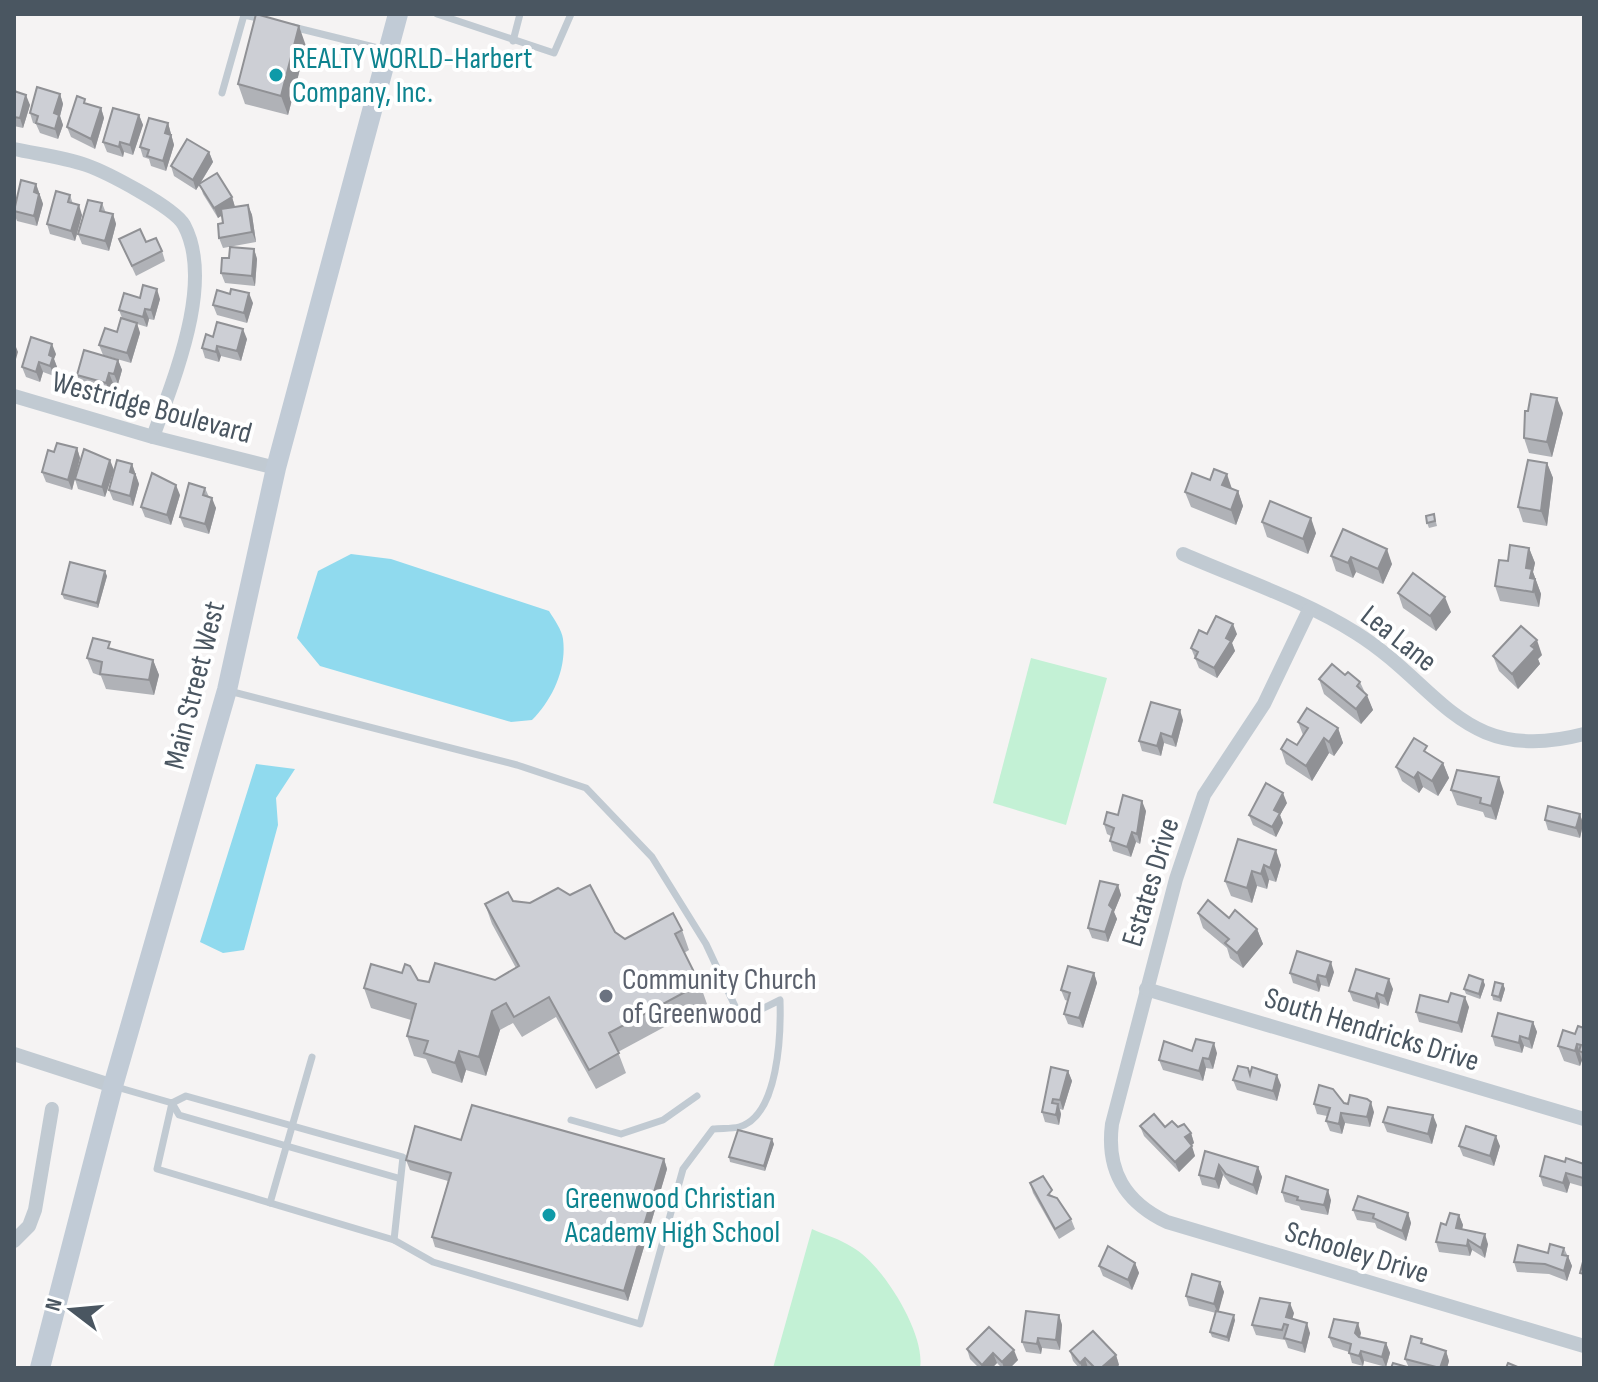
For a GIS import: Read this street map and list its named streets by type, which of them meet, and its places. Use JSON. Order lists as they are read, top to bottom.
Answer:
{
  "streets": {
    "main road": ["Main Street West"],
    "street": [
      "Westridge Boulevard",
      "Lea Lane",
      "Estates Drive",
      "South Hendricks Drive",
      "Schooley Drive"
    ]
  },
  "crossings": [
    ["Westridge Boulevard", "Main Street West"],
    ["Lea Lane", "Estates Drive"],
    ["Estates Drive", "South Hendricks Drive"],
    ["Estates Drive", "Schooley Drive"]
  ],
  "places": ["REALTY WORLD-Harbert Company, Inc.", "Community Church of Greenwood", "Greenwood Christian Academy High School"],
  "north": "left"
}
